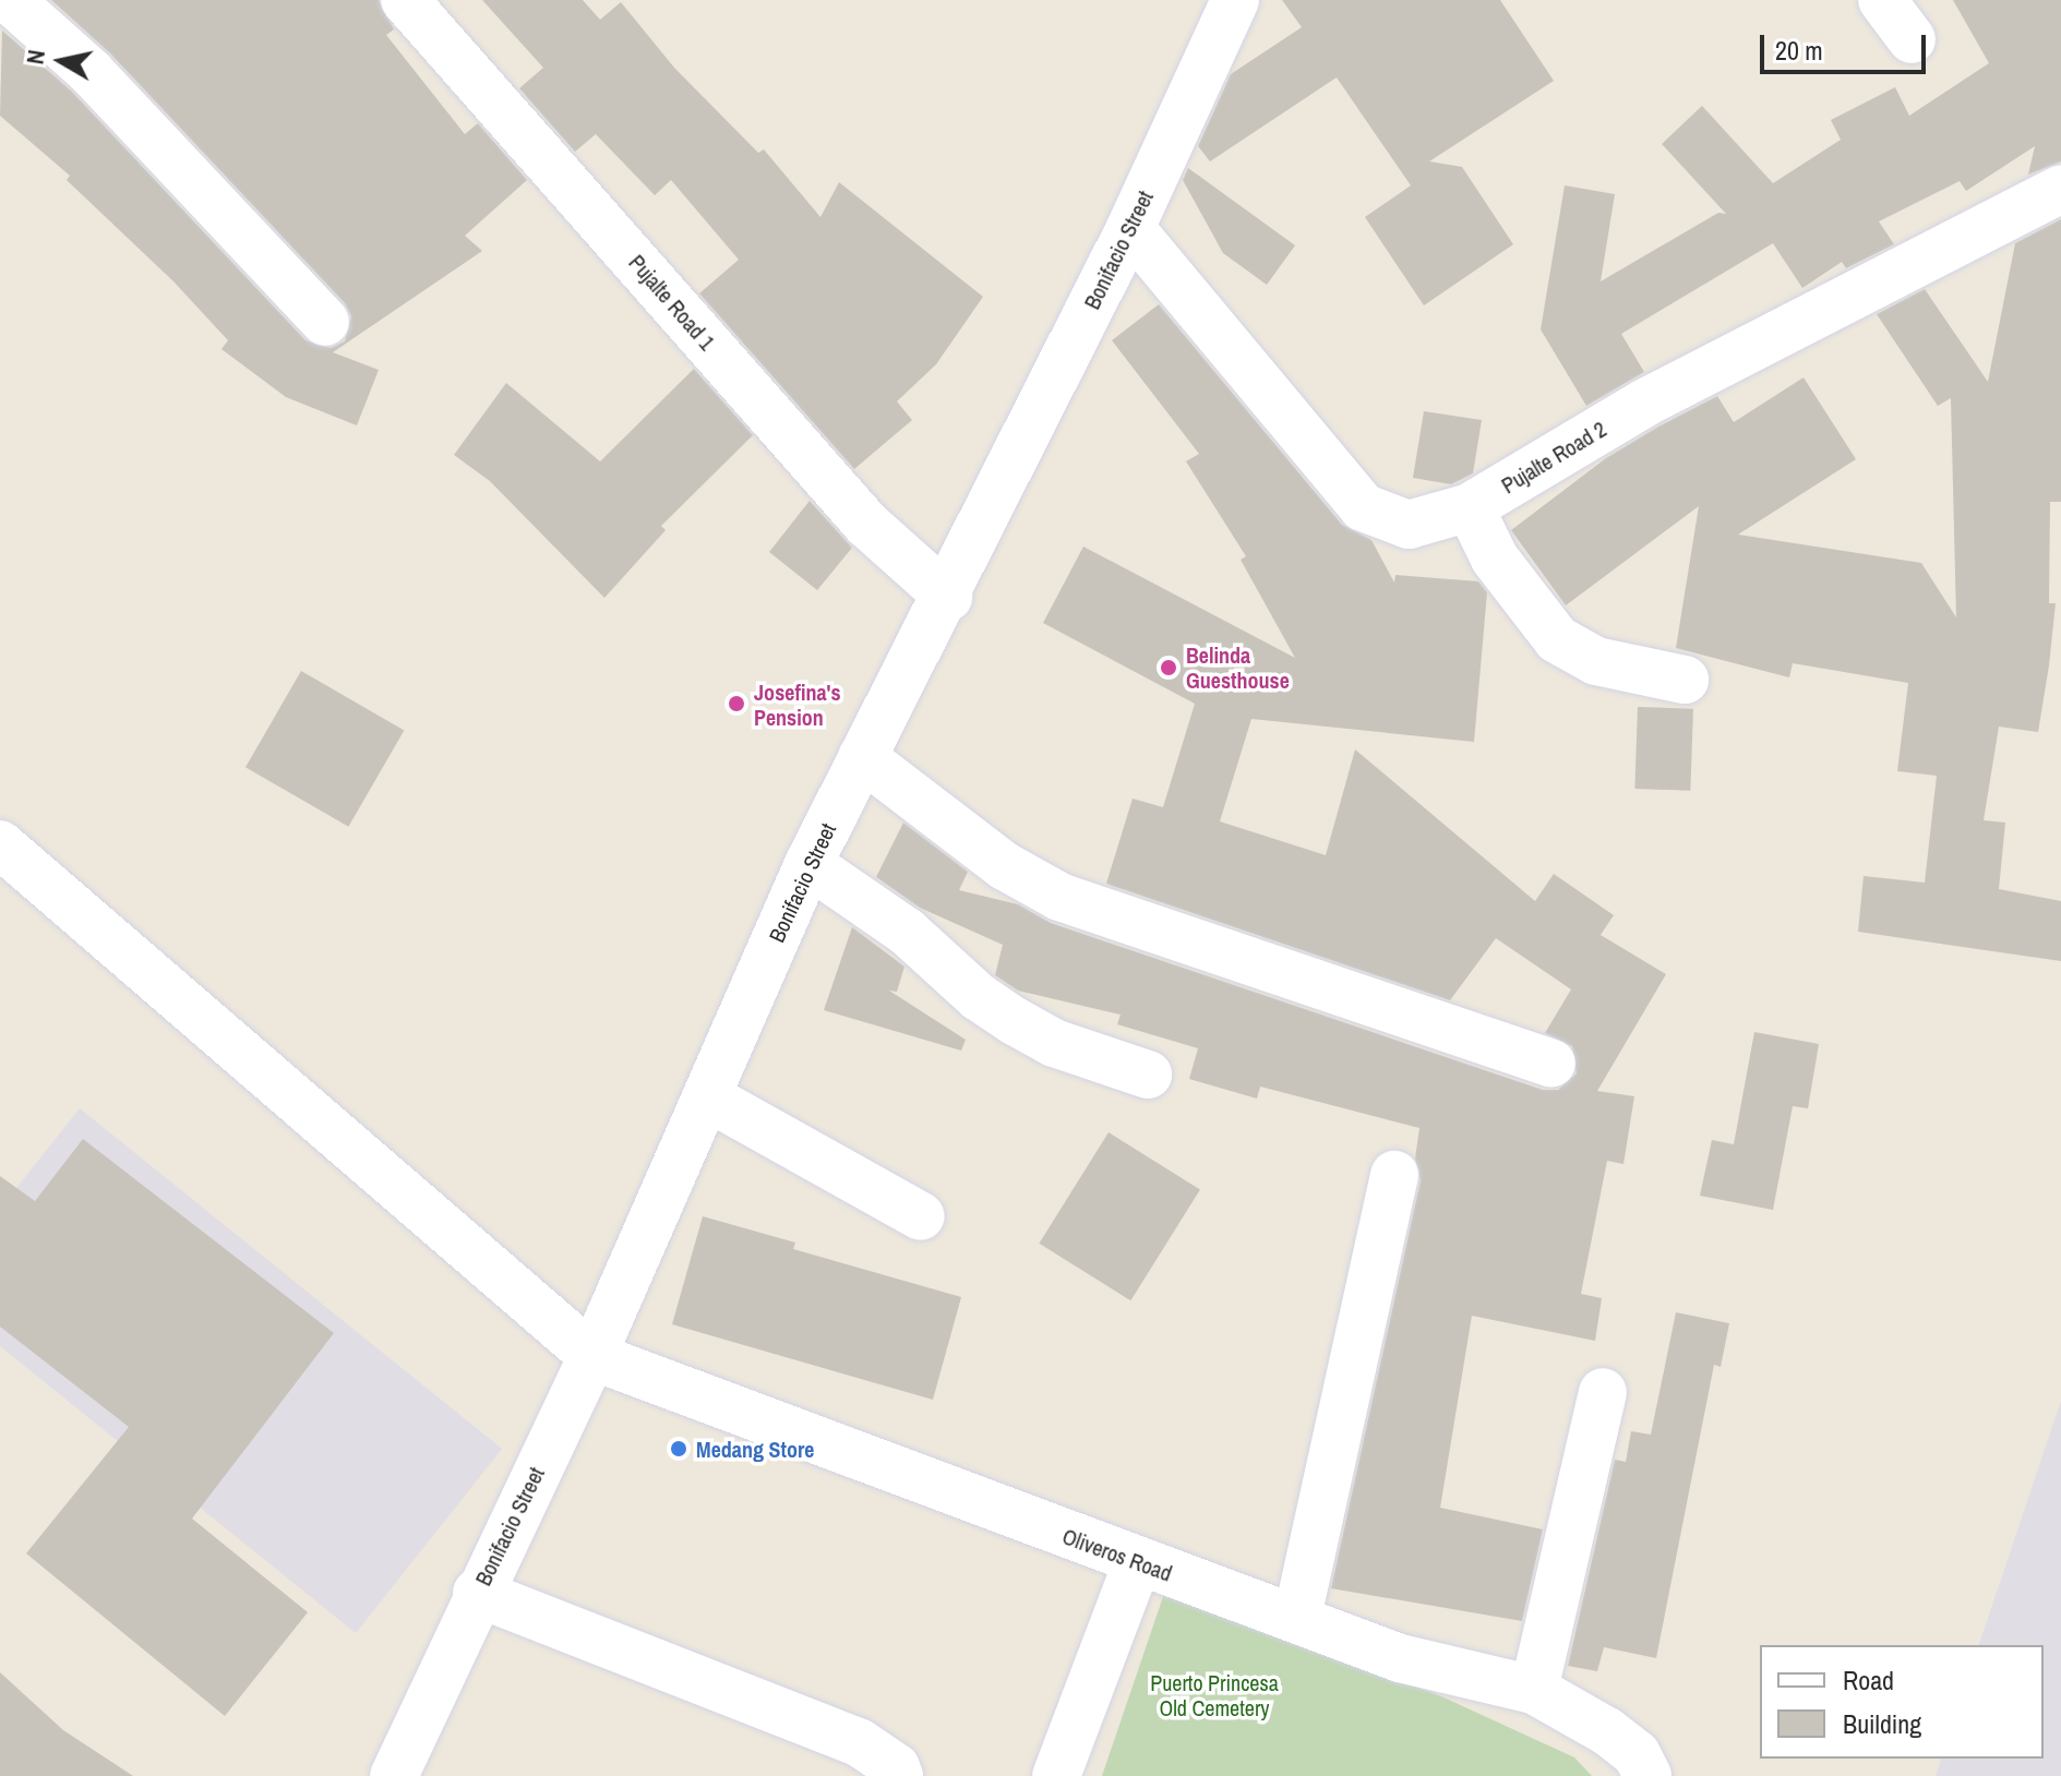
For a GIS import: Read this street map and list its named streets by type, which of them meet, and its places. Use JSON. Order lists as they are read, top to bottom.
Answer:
{
  "streets": {
    "street": [
      "Bonifacio Street",
      "Pujalte Road 1",
      "Pujalte Road 2",
      "Oliveros Road"
    ]
  },
  "crossings": [
    ["Bonifacio Street", "Pujalte Road 1"],
    ["Bonifacio Street", "Pujalte Road 2"],
    ["Bonifacio Street", "Oliveros Road"]
  ],
  "parks": ["Puerto Princesa Old Cemetery"],
  "places": ["Belinda Guesthouse", "Josefina's Pension", "Medang Store"],
  "legend": ["Road", "Building"],
  "scale_bar": "20 m",
  "north": "left"
}
